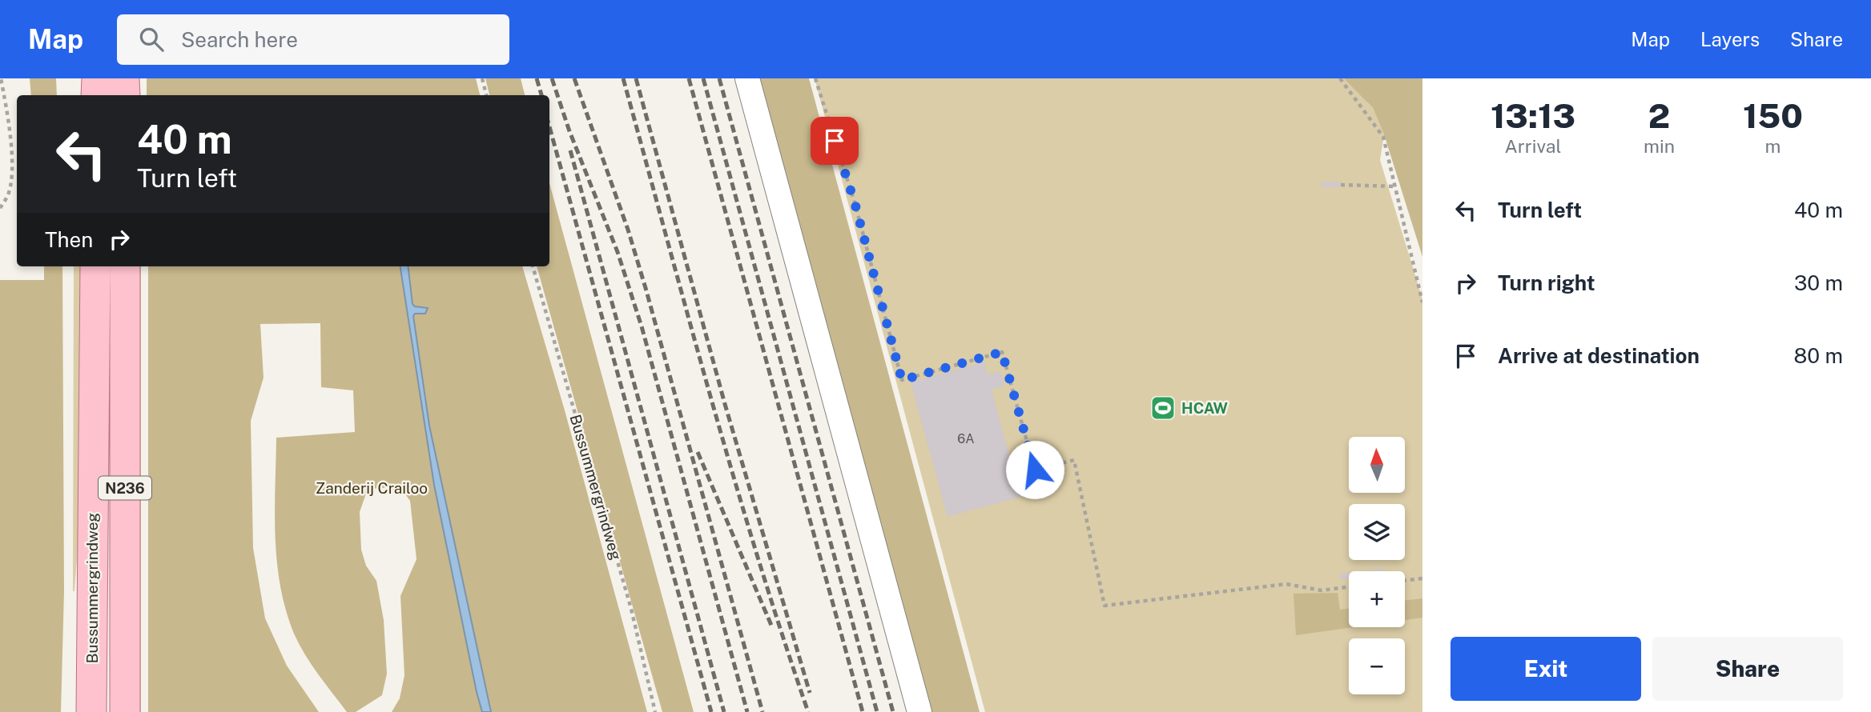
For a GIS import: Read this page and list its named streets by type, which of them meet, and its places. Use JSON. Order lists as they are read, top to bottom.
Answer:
{
  "streets": {
    "main road": ["Bussummergrindweg", "N236"]
  },
  "parks": ["Zanderij Crailoo"],
  "places": {
    "sports": ["HCAW"]
  },
  "house_numbers": ["6A"],
  "north": "top",
  "page": {
    "header": "Map",
    "search": "Search here",
    "nav": ["Map", "Layers", "Share"],
    "eta": [
      "13:13",
      "Arrival",
      "2",
      "min",
      "150",
      "m"
    ],
    "turn": ["40 m", "Turn left"],
    "list": [
      {
        "name": "Turn left",
        "value": "40 m"
      },
      {
        "name": "Turn right",
        "value": "30 m"
      },
      {
        "name": "Arrive at destination",
        "value": "80 m"
      }
    ],
    "then": "Then",
    "map_buttons": ["+", "−"],
    "buttons": ["Exit", "Share"]
  }
}
